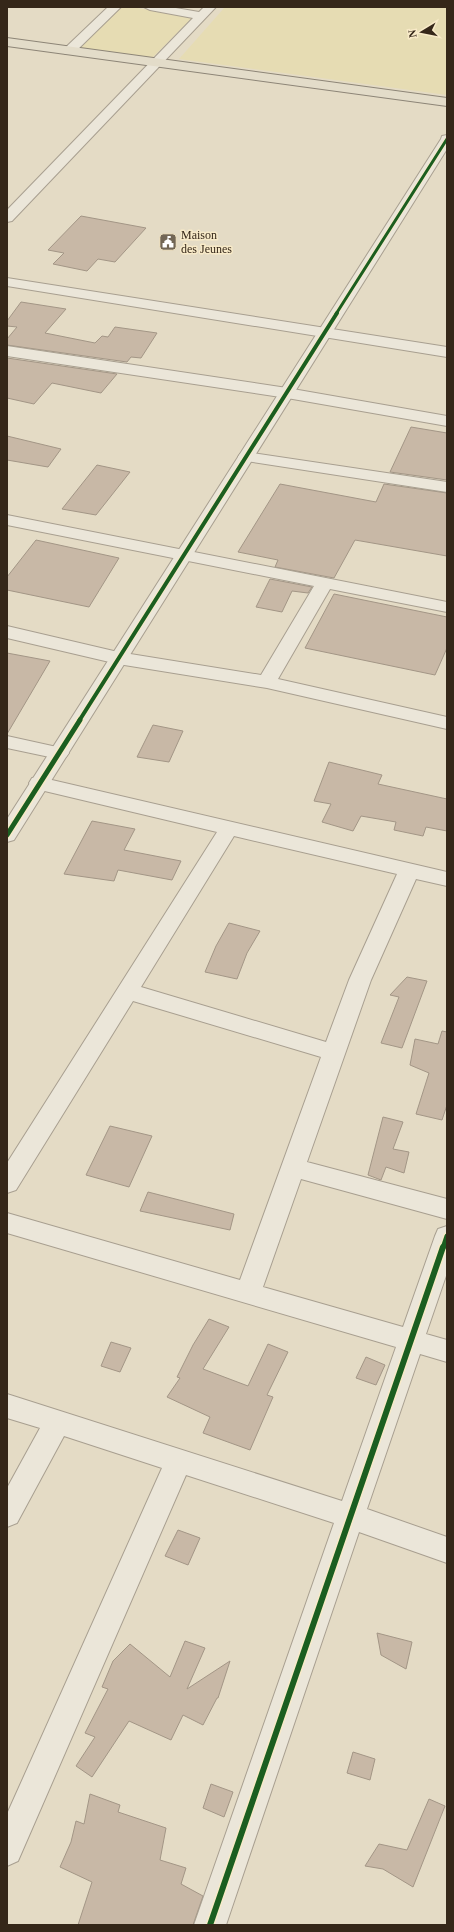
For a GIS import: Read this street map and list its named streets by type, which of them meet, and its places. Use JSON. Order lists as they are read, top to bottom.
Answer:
{
  "places": {
    "public building": ["Maison des Jeunes"]
  },
  "north": "left"
}
